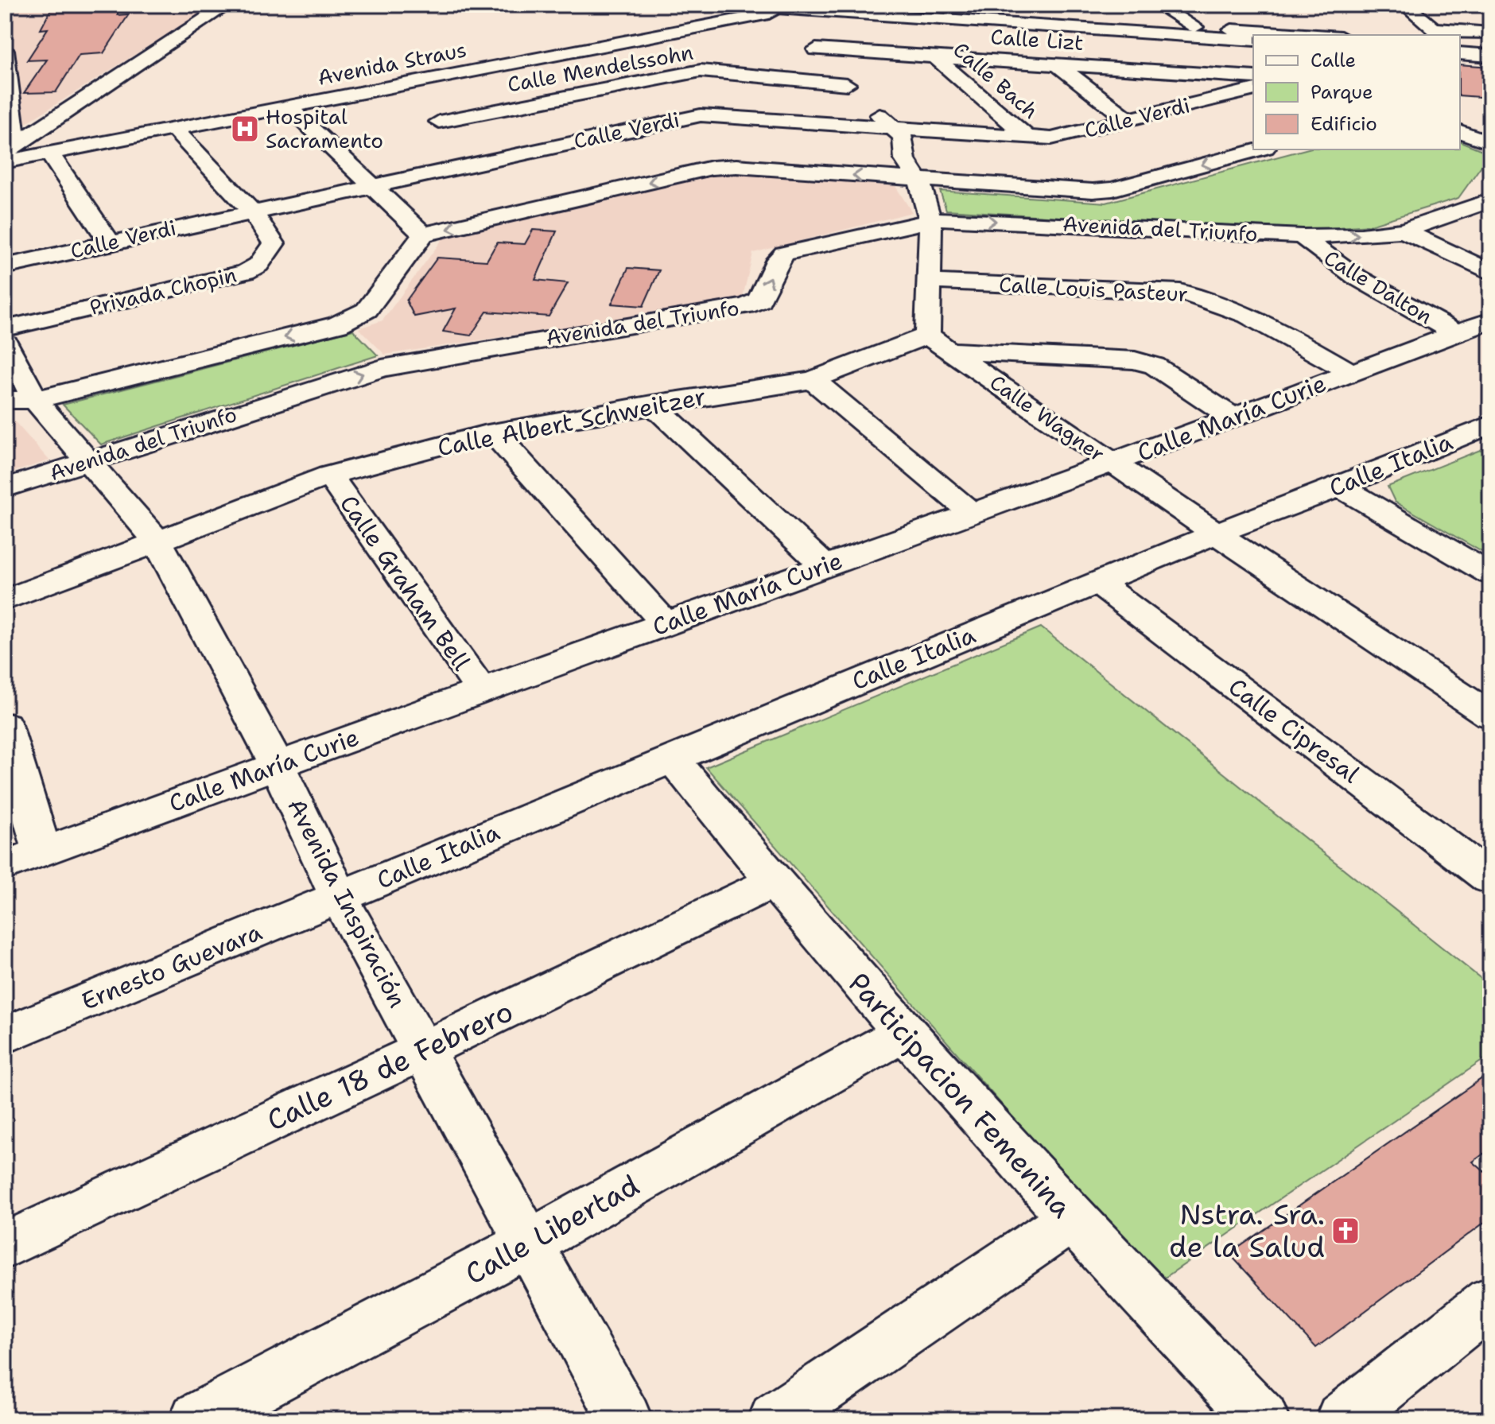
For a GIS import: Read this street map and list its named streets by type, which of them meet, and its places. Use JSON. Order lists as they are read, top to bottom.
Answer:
{
  "streets": {
    "street": [
      "Calle Lizt",
      "Avenida Straus",
      "Calle Mendelssohn",
      "Calle Bach",
      "Calle Verdi",
      "Avenida del Triunfo",
      "Calle Dalton",
      "Calle Louis Pasteur",
      "Privada Chopin",
      "Calle Wagner",
      "Calle María Curie",
      "Calle Albert Schweitzer",
      "Calle Italia",
      "Calle Graham Bell",
      "Calle Cipresal",
      "Avenida Inspiración",
      "Ernesto Guevara",
      "Calle 18 de Febrero",
      "Participacion Femenina",
      "Calle Libertad"
    ]
  },
  "crossings": [
    ["Calle Lizt", "Calle Bach"],
    ["Avenida Straus", "Privada Chopin"],
    ["Calle Bach", "Calle Verdi"],
    ["Calle Verdi", "Privada Chopin"],
    ["Avenida del Triunfo", "Calle Dalton"],
    ["Avenida del Triunfo", "Avenida Inspiración"],
    ["Calle Dalton", "Calle María Curie"],
    ["Calle Louis Pasteur", "Calle María Curie"],
    ["Calle Wagner", "Calle María Curie"],
    ["Calle Wagner", "Calle Albert Schweitzer"],
    ["Calle Wagner", "Calle Italia"],
    ["Calle María Curie", "Calle Graham Bell"],
    ["Calle María Curie", "Avenida Inspiración"],
    ["Calle Albert Schweitzer", "Calle Graham Bell"],
    ["Calle Albert Schweitzer", "Avenida Inspiración"],
    ["Calle Italia", "Calle Cipresal"],
    ["Calle Italia", "Avenida Inspiración"],
    ["Calle Italia", "Ernesto Guevara"],
    ["Calle Italia", "Participacion Femenina"],
    ["Avenida Inspiración", "Ernesto Guevara"],
    ["Avenida Inspiración", "Calle 18 de Febrero"],
    ["Avenida Inspiración", "Calle Libertad"],
    ["Calle 18 de Febrero", "Participacion Femenina"],
    ["Participacion Femenina", "Calle Libertad"]
  ],
  "places": {
    "hospital": ["Hospital Sacramento"],
    "church": ["Nstra. Sra. de la Salud"]
  },
  "legend": ["Calle", "Parque", "Edificio"]
}
